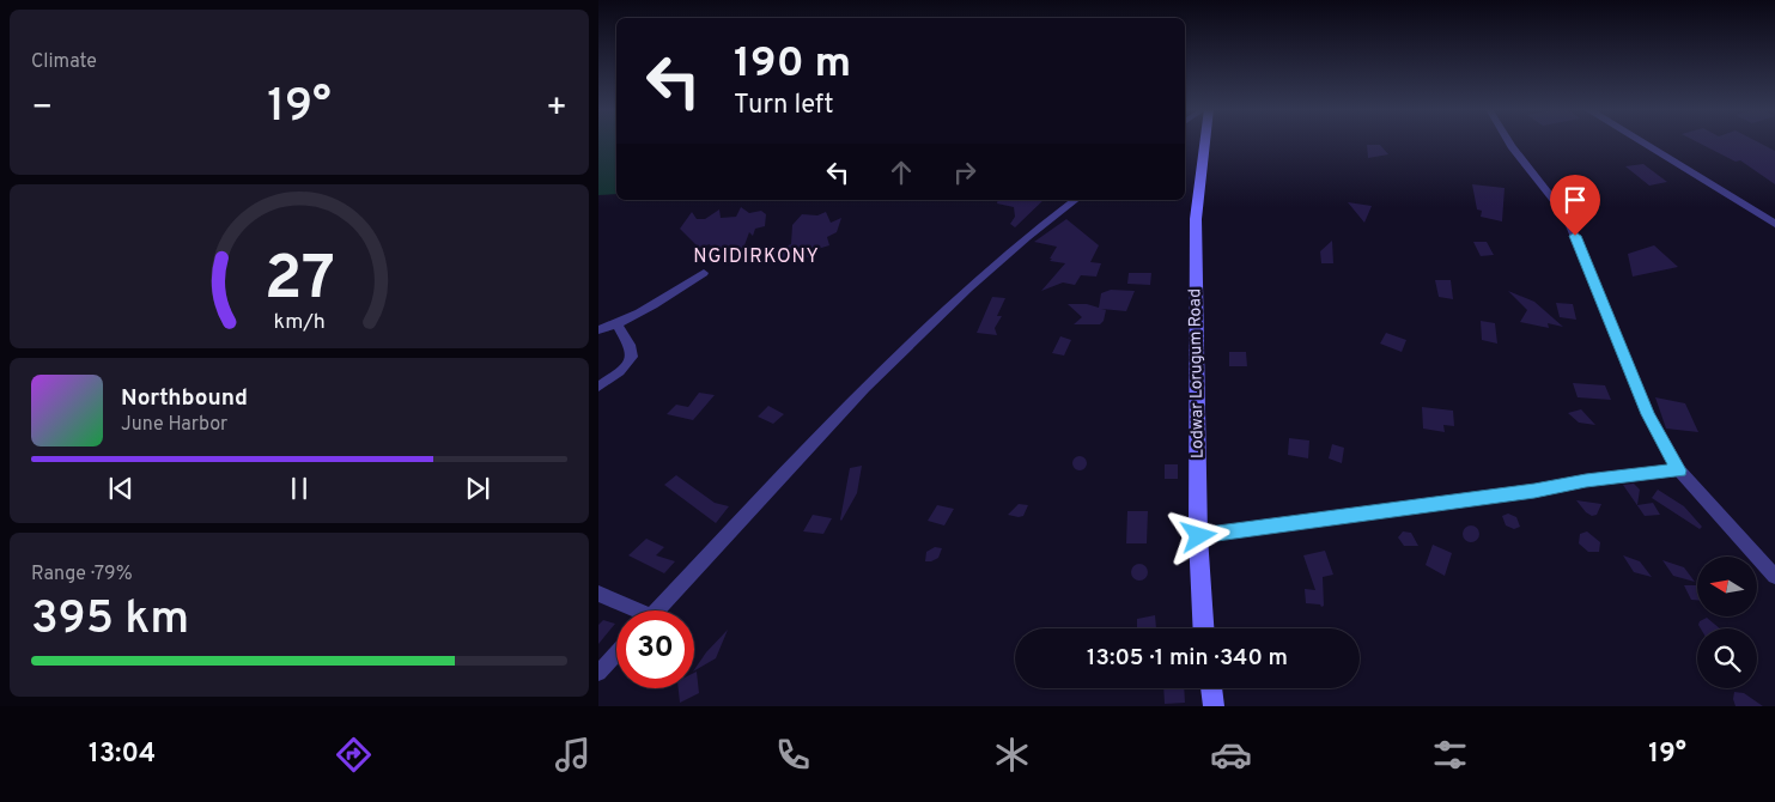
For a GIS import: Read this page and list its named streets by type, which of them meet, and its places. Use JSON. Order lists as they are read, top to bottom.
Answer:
{
  "streets": {
    "main road": ["Lodwar Lorugum Road"]
  },
  "districts": ["NGIDIRKONY"],
  "north": "left",
  "page": {
    "tile": [
      "Climate",
      ["Range · 79%", "395 km"]
    ],
    "turn": ["190 m", "Turn left"],
    "heat": ["−", "19°", "+"],
    "song": ["Northbound", "June Harbor"],
    "limit": "30",
    "trip": "13:05 · 1 min · 340 m",
    "tabs": ["13:04", "19°"],
    "gauge": ["27", "km/h"]
  }
}
